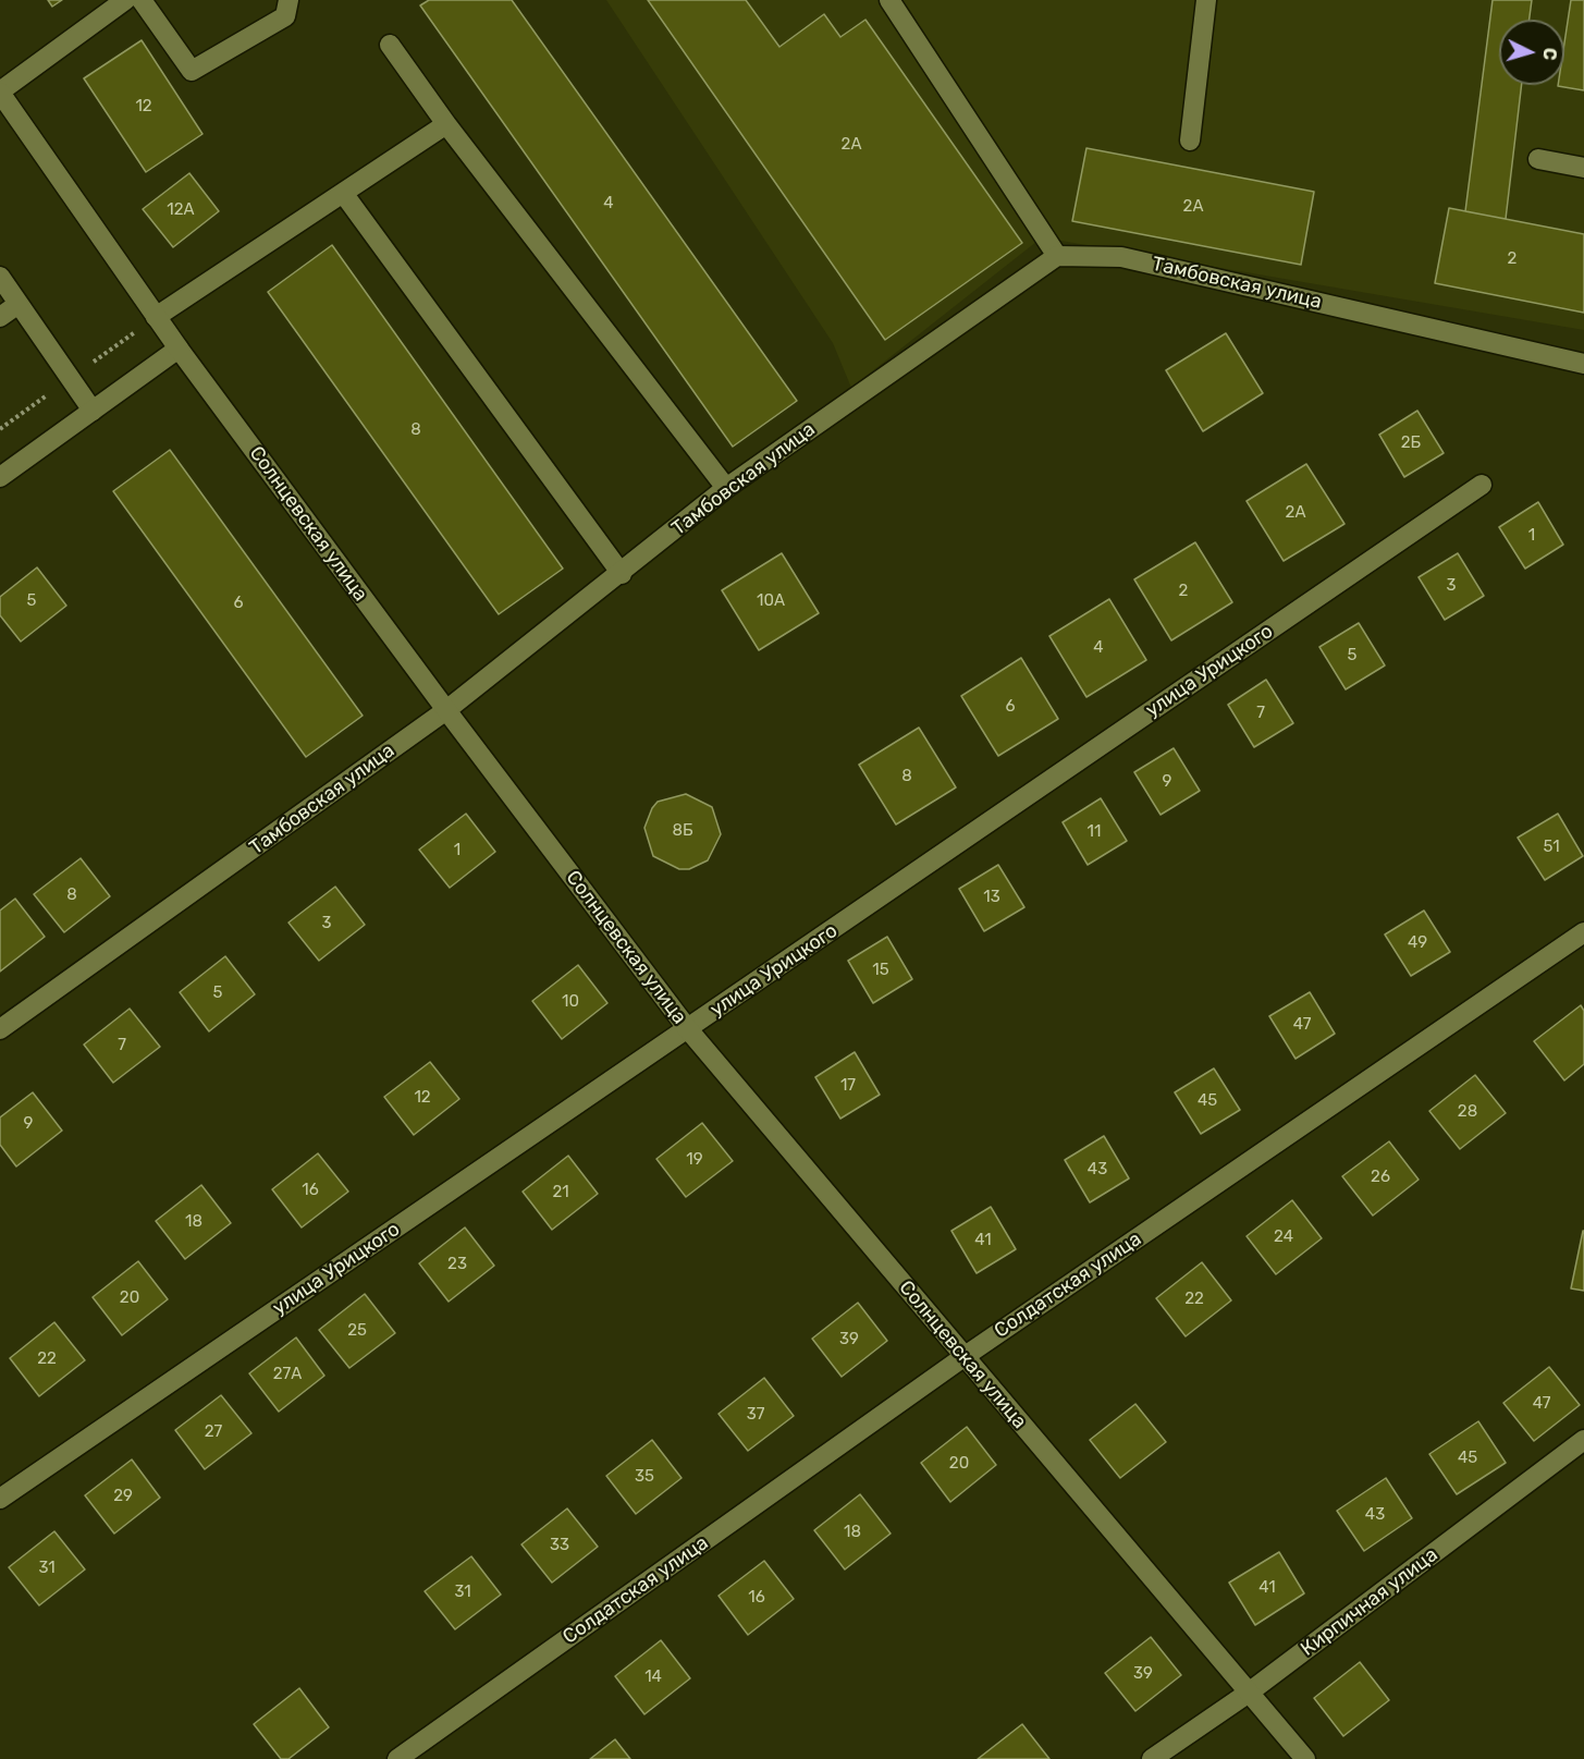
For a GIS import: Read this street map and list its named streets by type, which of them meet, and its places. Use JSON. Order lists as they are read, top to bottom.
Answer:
{
  "streets": {
    "street": [
      "Тамбовская улица",
      "Солнцевская улица",
      "улица Урицкого",
      "Солдатская улица",
      "Кирпичная улица"
    ]
  },
  "crossings": [
    ["Тамбовская улица", "Солнцевская улица"],
    ["Солнцевская улица", "улица Урицкого"],
    ["Солнцевская улица", "Солдатская улица"],
    ["Солнцевская улица", "Кирпичная улица"]
  ],
  "house_numbers": [
    "12",
    "2А",
    "4",
    "2А",
    "12А",
    "2",
    "8",
    "2Б",
    "2А",
    "1",
    "3",
    "2",
    "5",
    "10А",
    "6",
    "4",
    "5",
    "6",
    "7",
    "8",
    "9",
    "8Б",
    "11",
    "51",
    "1",
    "8",
    "13",
    "3",
    "49",
    "15",
    "5",
    "10",
    "47",
    "7",
    "17",
    "12",
    "45",
    "28",
    "9",
    "19",
    "43",
    "26",
    "16",
    "21",
    "18",
    "24",
    "41",
    "23",
    "20",
    "22",
    "25",
    "39",
    "22",
    "27А",
    "47",
    "37",
    "27",
    "45",
    "20",
    "35",
    "29",
    "43",
    "18",
    "33",
    "31",
    "41",
    "31",
    "16",
    "39",
    "14"
  ],
  "north": "right"
}
